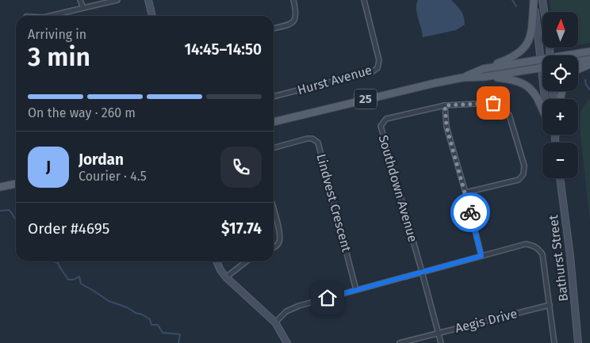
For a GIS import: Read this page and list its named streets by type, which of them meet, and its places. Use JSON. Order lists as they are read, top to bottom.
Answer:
{
  "streets": {
    "main road": ["25", "Bathurst Street"],
    "street": [
      "Hurst Avenue",
      "Southdown Avenue",
      "Lindvest Crescent",
      "Aegis Drive"
    ]
  },
  "crossings": [
    ["Southdown Avenue", "Aegis Drive"]
  ],
  "north": "top",
  "page": {
    "map_buttons": ["+", "−"],
    "heading": ["3 min", "Arriving in", "14:45–14:50"],
    "panel": [
      "Jordan",
      "Courier · 4.5",
      "Order #4695",
      "$17.74"
    ],
    "bar": "On the way · 260 m",
    "round": "J"
  }
}
